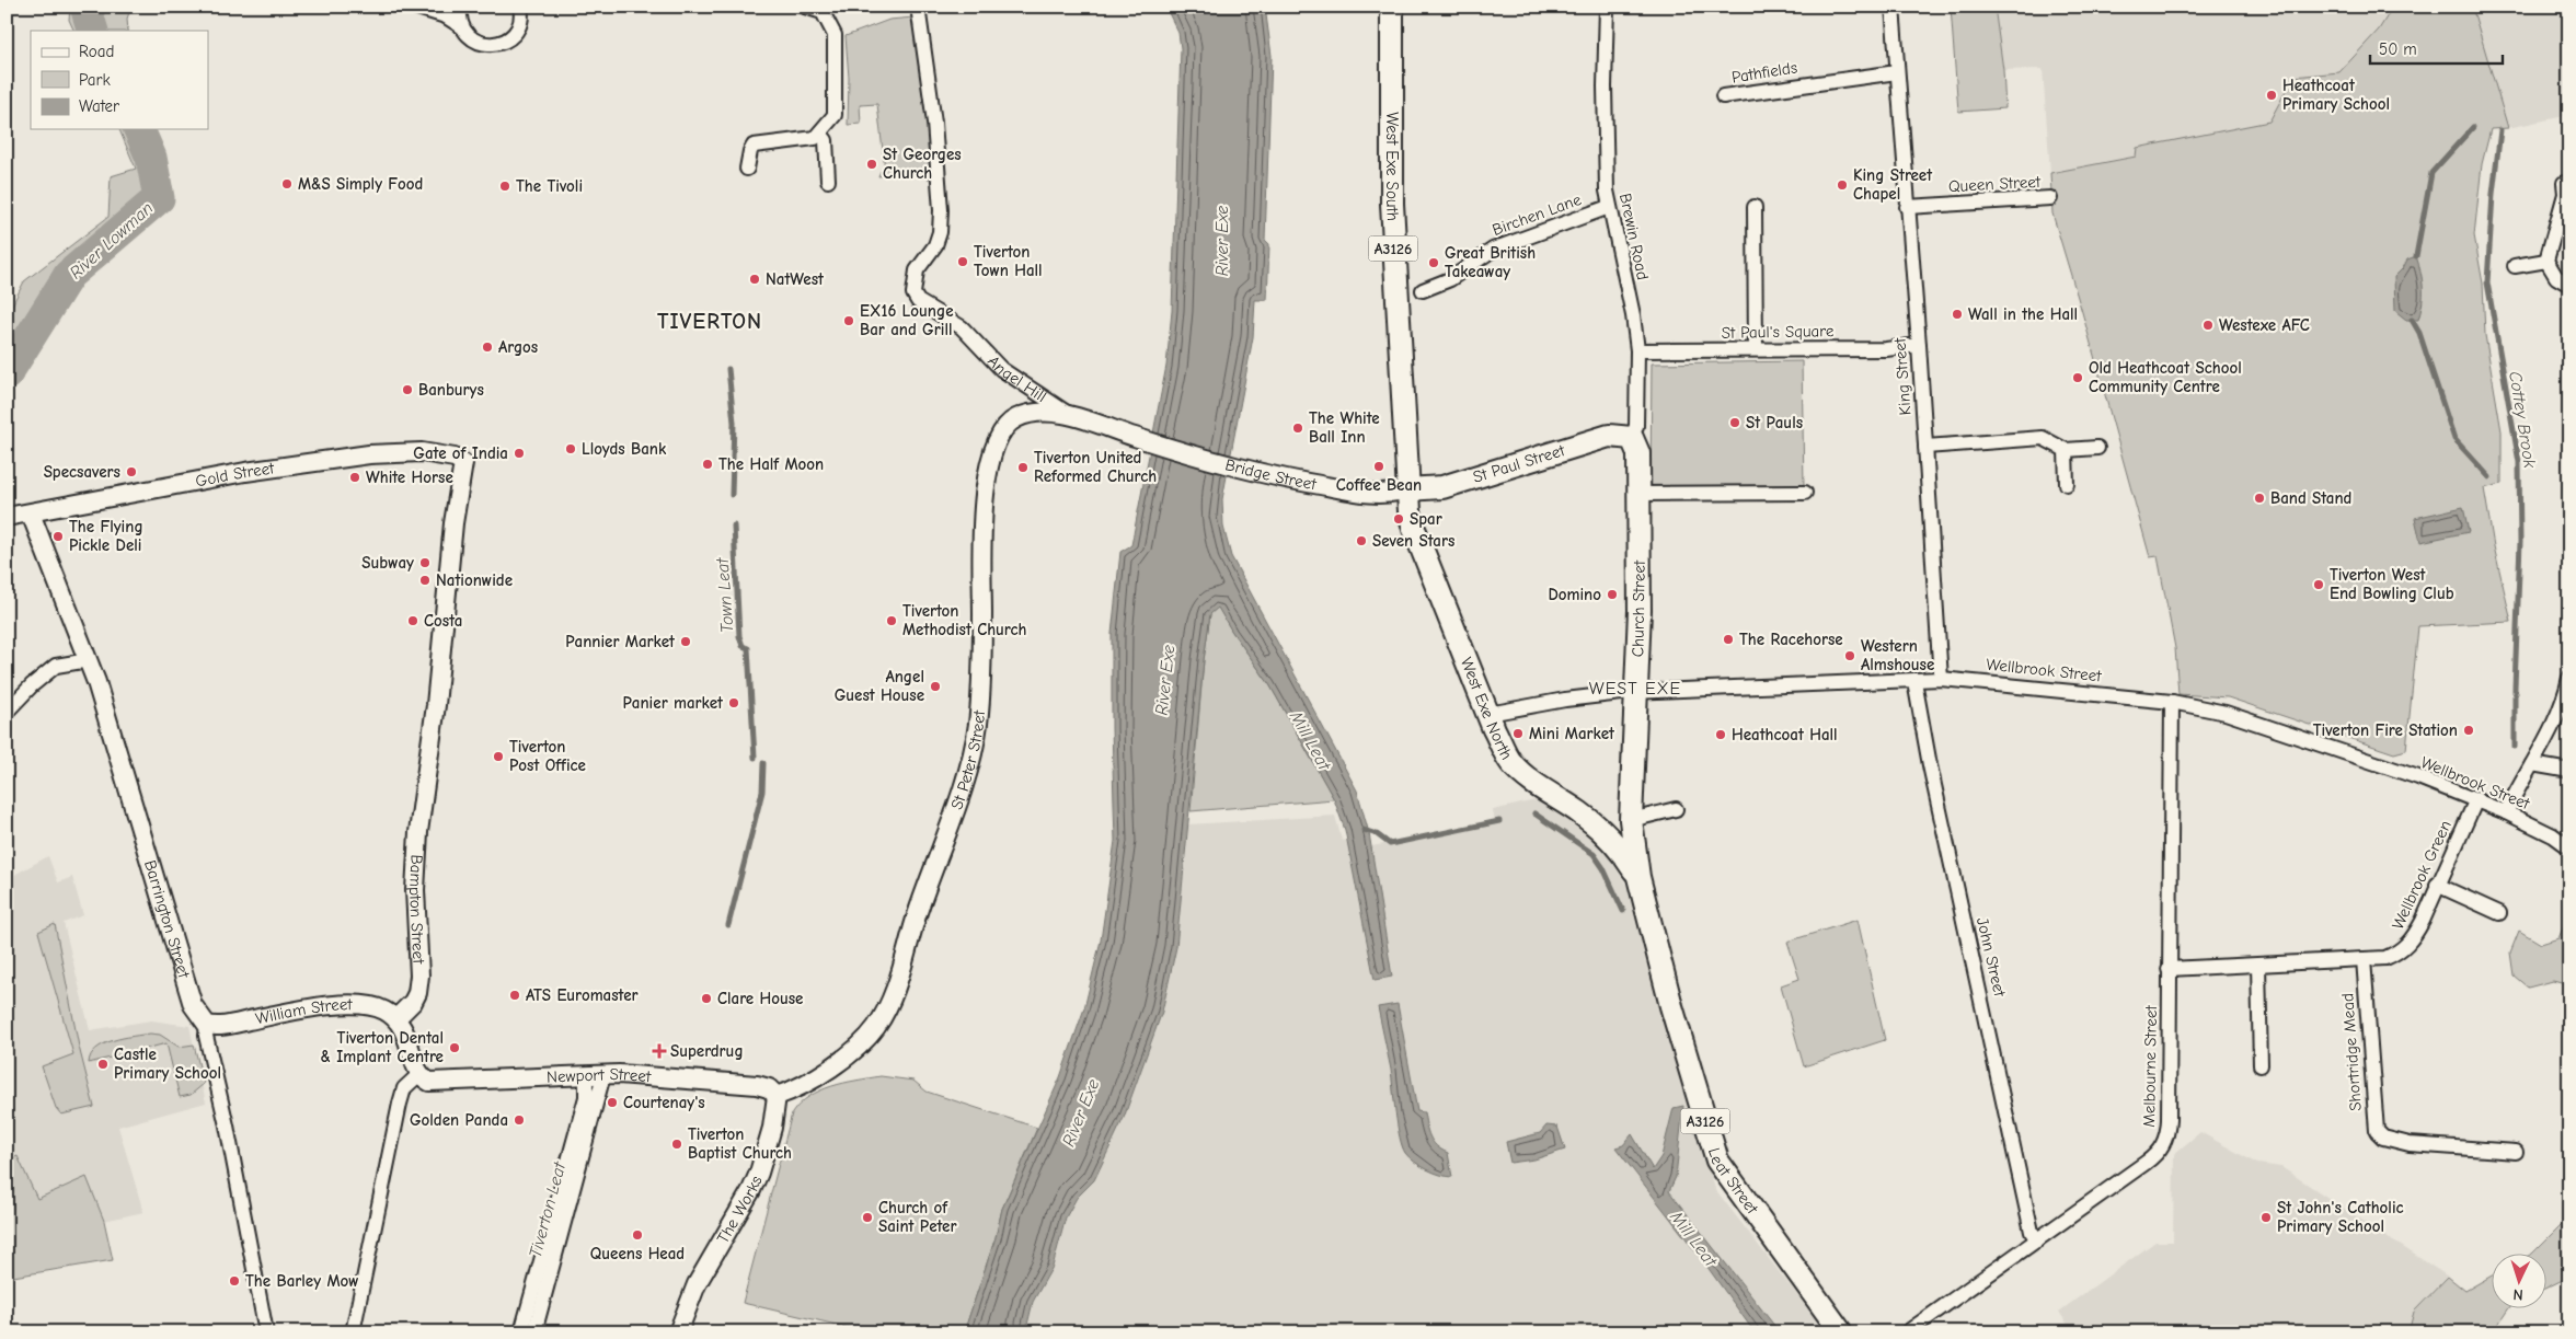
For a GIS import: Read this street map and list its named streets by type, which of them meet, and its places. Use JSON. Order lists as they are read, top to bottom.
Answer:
{
  "streets": {
    "main road": [
      "West Exe South",
      "A3126",
      "St Paul Street",
      "Church Street",
      "West Exe North",
      "Leat Street"
    ],
    "street": [
      "Pathfields",
      "Queen Street",
      "Birchen Lane",
      "Brewin Road",
      "St Paul's Square",
      "King Street",
      "Angel Hill",
      "Gold Street",
      "Bridge Street",
      "Wellbrook Street",
      "St Peter Street",
      "Wellbrook Green",
      "Bampton Street",
      "Barrington Street",
      "John Street",
      "William Street",
      "Shortridge Mead",
      "Melbourne Street",
      "Newport Street",
      "The Works"
    ]
  },
  "crossings": [
    ["Pathfields", "King Street"],
    ["West Exe South", "St Paul Street"],
    ["West Exe South", "Bridge Street"],
    ["West Exe South", "West Exe North"],
    ["Queen Street", "King Street"],
    ["Birchen Lane", "Brewin Road"],
    ["Brewin Road", "St Paul's Square"],
    ["Brewin Road", "St Paul Street"],
    ["Brewin Road", "Church Street"],
    ["St Paul's Square", "King Street"],
    ["King Street", "Wellbrook Street"],
    ["Angel Hill", "Bridge Street"],
    ["Angel Hill", "St Peter Street"],
    ["St Paul Street", "Bridge Street"],
    ["St Paul Street", "Church Street"],
    ["St Paul Street", "West Exe North"],
    ["Gold Street", "Bampton Street"],
    ["Gold Street", "Barrington Street"],
    ["Bridge Street", "West Exe North"],
    ["Church Street", "Wellbrook Street"],
    ["Church Street", "West Exe North"],
    ["Church Street", "Leat Street"],
    ["Wellbrook Street", "West Exe North"],
    ["Wellbrook Street", "Wellbrook Green"],
    ["Wellbrook Street", "John Street"],
    ["Wellbrook Street", "Melbourne Street"],
    ["West Exe North", "Leat Street"],
    ["St Peter Street", "Newport Street"],
    ["St Peter Street", "The Works"],
    ["Wellbrook Green", "Shortridge Mead"],
    ["Wellbrook Green", "Melbourne Street"],
    ["Bampton Street", "William Street"],
    ["Barrington Street", "William Street"],
    ["John Street", "Melbourne Street"],
    ["Newport Street", "The Works"]
  ],
  "districts": ["TIVERTON", "WEST EXE"],
  "water": [
    "River Lowman",
    "River Exe",
    "Cottey Brook",
    "Town Leat",
    "Mill Leat",
    "Tiverton Leat"
  ],
  "places": {
    "other": [
      "Heathcoat Primary School",
      "St Georges Church",
      "M&S Simply Food",
      "King Street Chapel",
      "The Tivoli",
      "Tiverton Town Hall",
      "Great British Takeaway",
      "NatWest",
      "Wall in the Hall",
      "EX16 Lounge Bar and Grill",
      "Westexe AFC",
      "Argos",
      "Old Heathcoat School Community Centre",
      "Banburys",
      "St Pauls",
      "The White Ball Inn",
      "Lloyds Bank",
      "Gate of India",
      "The Half Moon",
      "Coffee Bean",
      "Tiverton United Reformed Church",
      "Specsavers",
      "White Horse",
      "Band Stand",
      "Spar",
      "The Flying Pickle Deli",
      "Seven Stars",
      "Subway",
      "Nationwide",
      "Tiverton West End Bowling Club",
      "Domino",
      "Costa",
      "Tiverton Methodist Church",
      "The Racehorse",
      "Pannier Market",
      "Western Almshouse",
      "Angel Guest House",
      "Panier market",
      "Tiverton Fire Station",
      "Mini Market",
      "Heathcoat Hall",
      "Tiverton Post Office",
      "ATS Euromaster",
      "Clare House",
      "Tiverton Dental & Implant Centre",
      "Castle Primary School",
      "Courtenay's",
      "Golden Panda",
      "Tiverton Baptist Church",
      "Church of Saint Peter",
      "St John's Catholic Primary School",
      "Queens Head",
      "The Barley Mow"
    ],
    "health": ["Superdrug"]
  },
  "legend": ["Road", "Park", "Water"],
  "scale_bar": "50 m",
  "north": "bottom"
}
